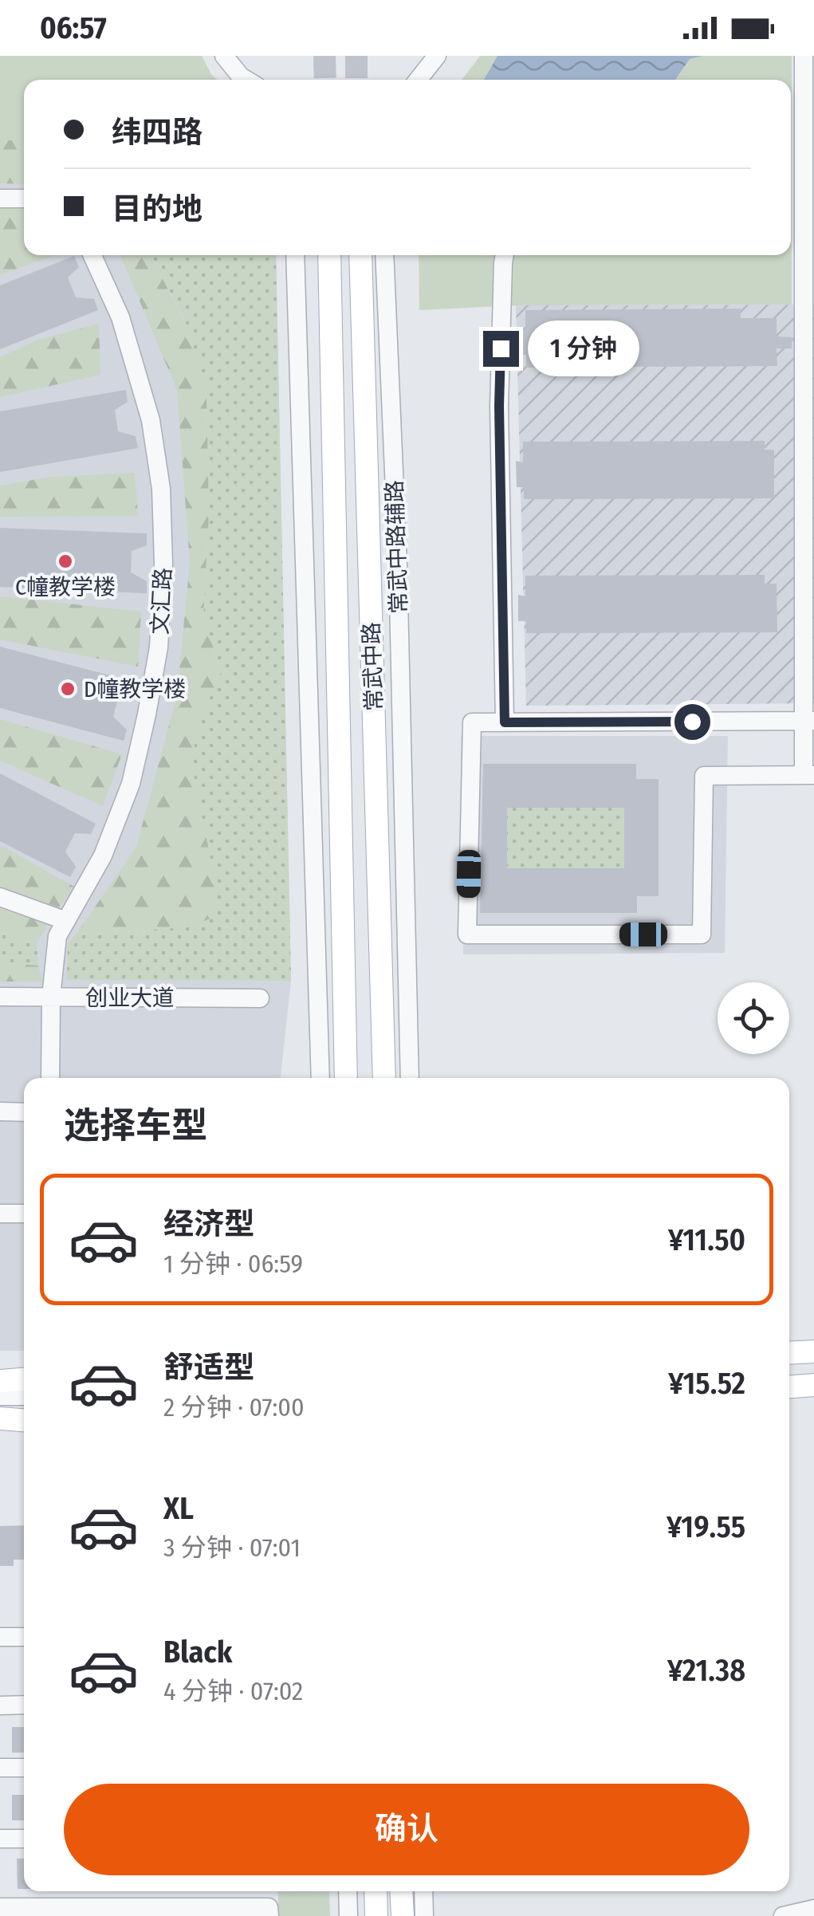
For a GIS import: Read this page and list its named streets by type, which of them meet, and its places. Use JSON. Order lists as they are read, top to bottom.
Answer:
{
  "streets": {
    "main road": ["常武中路"],
    "street": ["常武中路辅路", "文汇路", "创业大道"]
  },
  "crossings": [
    ["文汇路", "创业大道"]
  ],
  "places": ["C幢教学楼", "D幢教学楼"],
  "page": {
    "status": "06:57",
    "banner": ["纬四路", "目的地"],
    "bubble": "1 分钟",
    "heading": "选择车型",
    "list": [
      {
        "name": "经济型",
        "note": "1 分钟 · 06:59",
        "value": "¥11.50"
      },
      {
        "name": "舒适型",
        "note": "2 分钟 · 07:00",
        "value": "¥15.52"
      },
      {
        "name": "XL",
        "note": "3 分钟 · 07:01",
        "value": "¥19.55"
      },
      {
        "name": "Black",
        "note": "4 分钟 · 07:02",
        "value": "¥21.38"
      }
    ],
    "buttons": "确认"
  }
}
